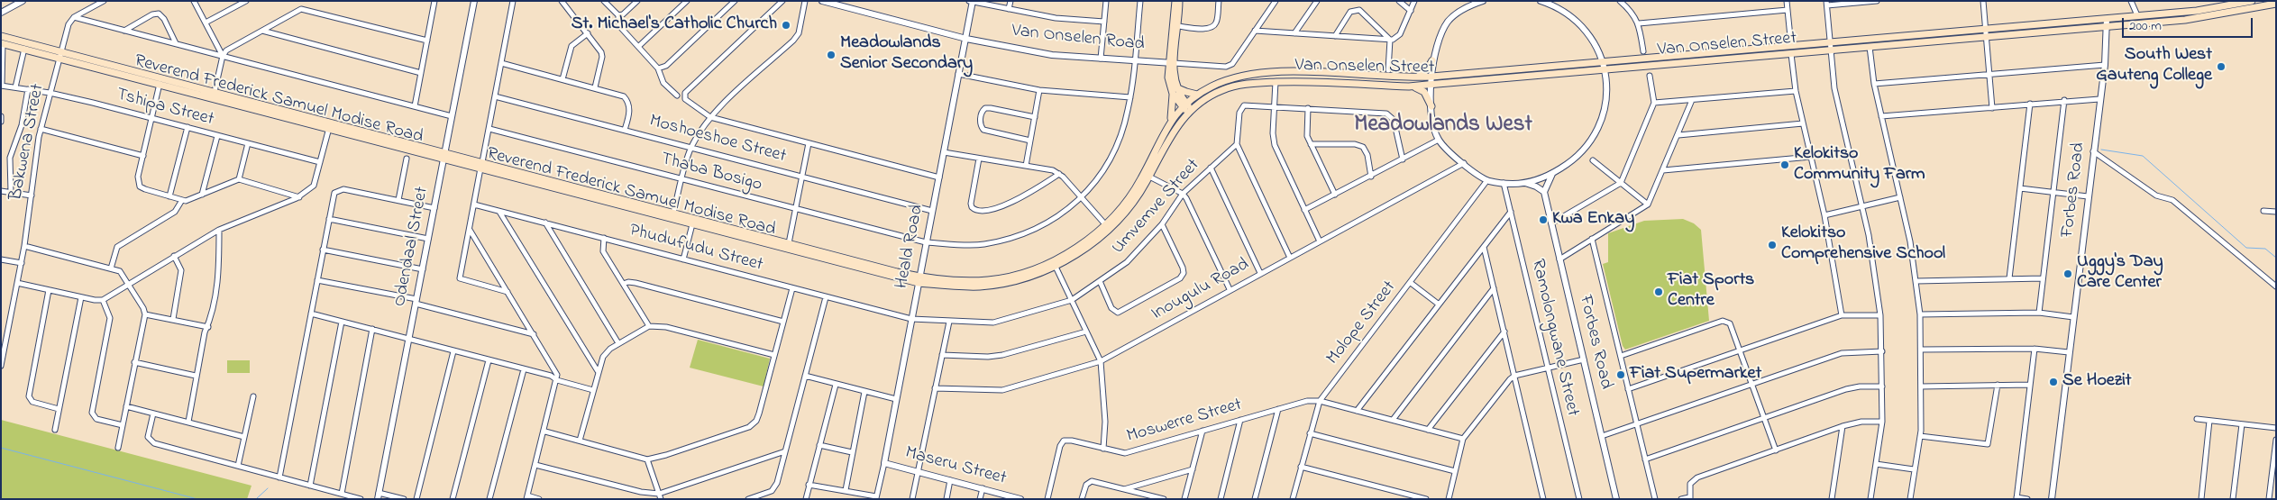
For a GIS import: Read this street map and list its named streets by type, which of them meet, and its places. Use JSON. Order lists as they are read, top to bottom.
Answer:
{
  "streets": {
    "main road": ["Van Onselen Street", "Reverend Frederick Samuel Modise Road"],
    "street": [
      "Van Onselen Road",
      "Tshipa Street",
      "Moshoeshoe Street",
      "Bakwena Street",
      "Thaba Bosigo",
      "Forbes Road",
      "Umvemve Street",
      "Odendaal Street",
      "Heald Road",
      "Phudufudu Street",
      "Inougulu Road",
      "Molope Street",
      "Ramolongwane Street",
      "Moswerre Street",
      "Maseru Street"
    ]
  },
  "crossings": [
    ["Van Onselen Road", "Thaba Bosigo"],
    ["Van Onselen Road", "Heald Road"],
    ["Van Onselen Street", "Reverend Frederick Samuel Modise Road"],
    ["Van Onselen Street", "Forbes Road"],
    ["Reverend Frederick Samuel Modise Road", "Bakwena Street"],
    ["Reverend Frederick Samuel Modise Road", "Odendaal Street"],
    ["Reverend Frederick Samuel Modise Road", "Heald Road"],
    ["Tshipa Street", "Bakwena Street"],
    ["Moshoeshoe Street", "Heald Road"],
    ["Thaba Bosigo", "Heald Road"],
    ["Umvemve Street", "Heald Road"],
    ["Umvemve Street", "Phudufudu Street"],
    ["Heald Road", "Phudufudu Street"],
    ["Heald Road", "Maseru Street"],
    ["Molope Street", "Moswerre Street"]
  ],
  "districts": ["Meadowlands West"],
  "places": [
    "St. Michael's Catholic Church",
    "Meadowlands Senior Secondary",
    "South West Gauteng College",
    "Kelokitso Community Farm",
    "Kwa Enkay",
    "Kelokitso Comprehensive School",
    "Uggy's Day Care Center",
    "Fiat Sports Centre",
    "Fiat Supermarket",
    "Se Hoezit"
  ],
  "scale_bar": "200 m"
}
